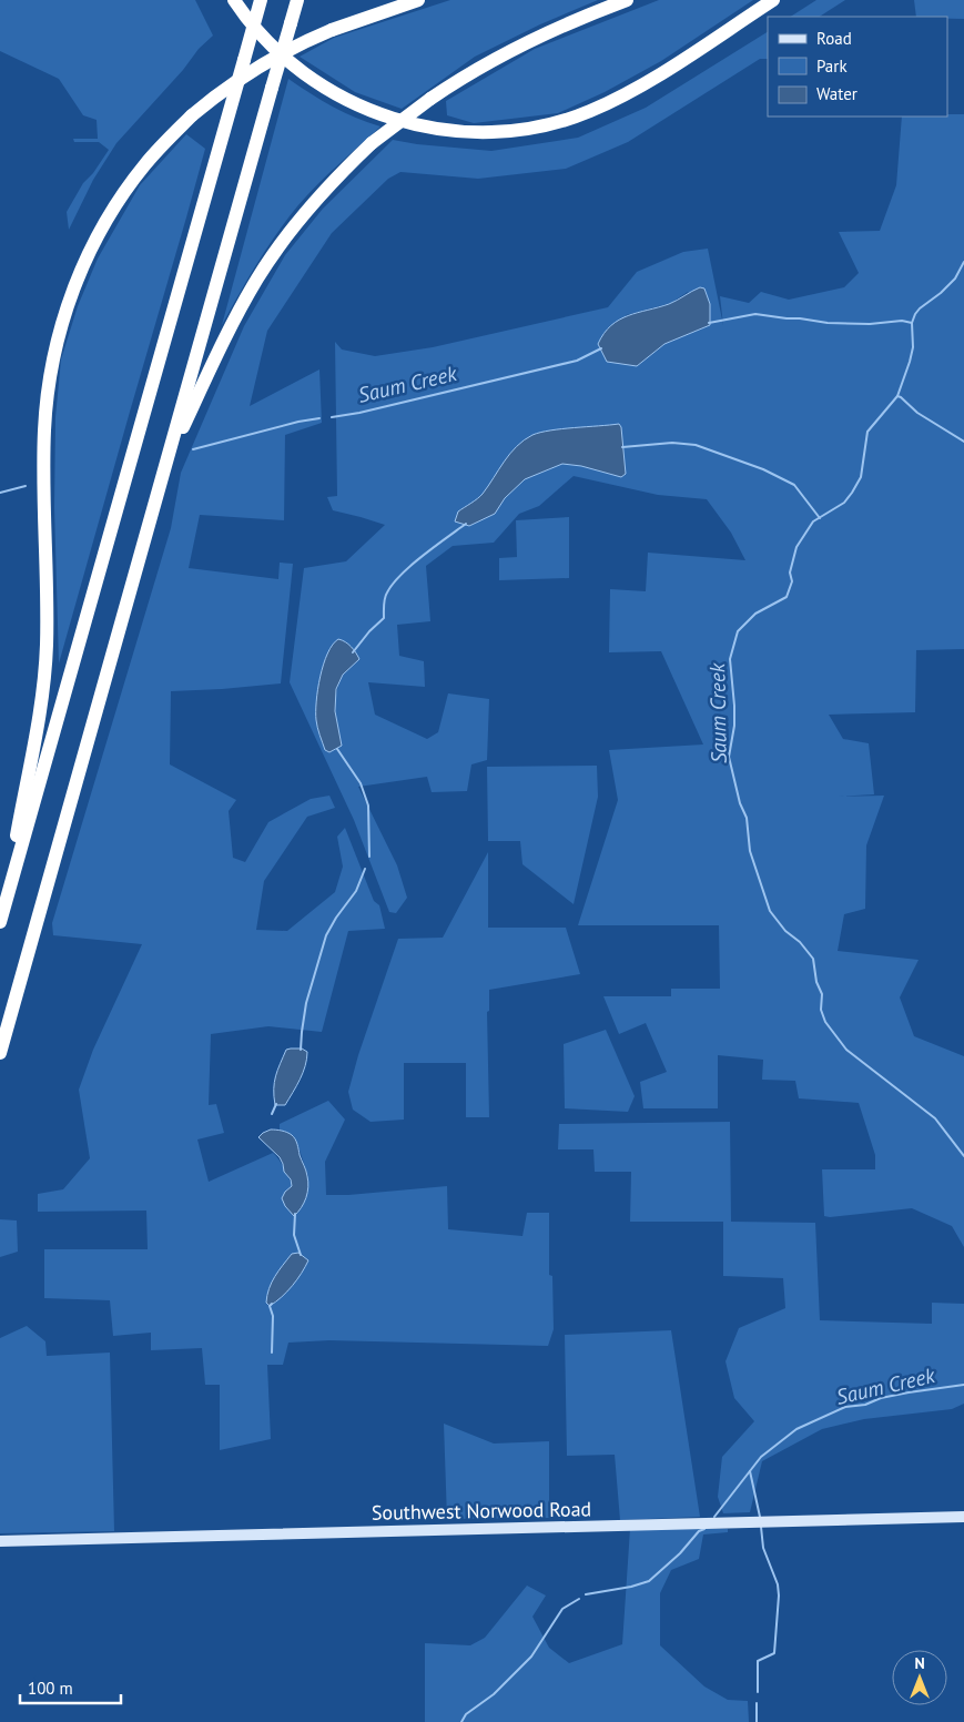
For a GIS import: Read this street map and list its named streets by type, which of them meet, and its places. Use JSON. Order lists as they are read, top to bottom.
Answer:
{
  "streets": {
    "street": ["Southwest Norwood Road"]
  },
  "water": ["Saum Creek"],
  "legend": ["Road", "Park", "Water"],
  "scale_bar": "100 m",
  "north": "top"
}
